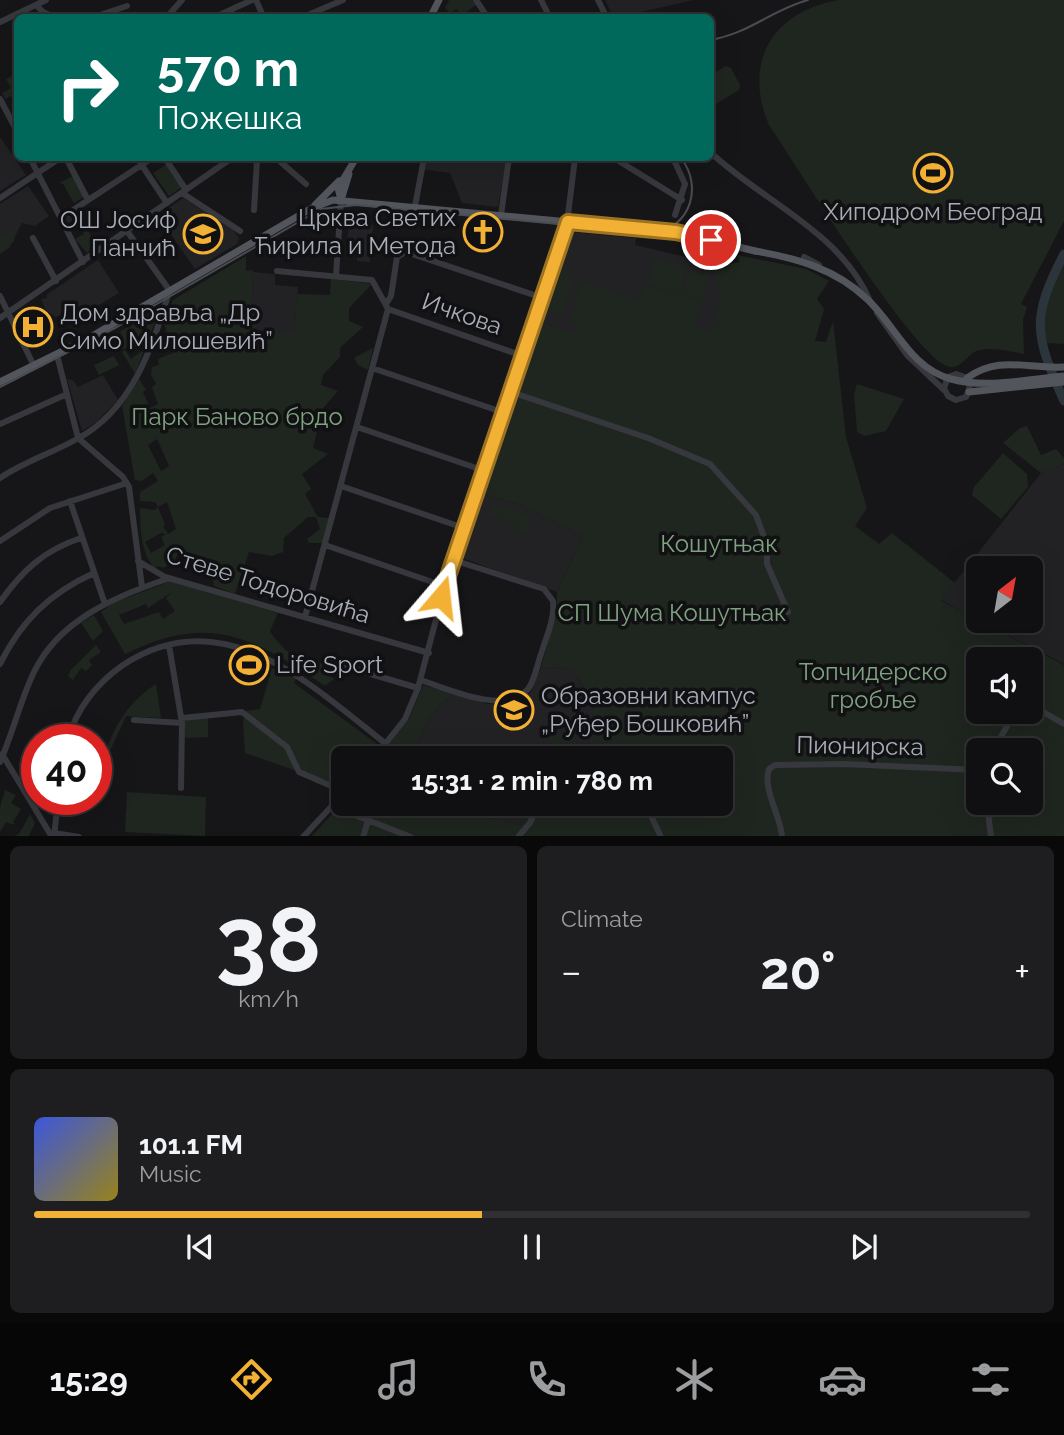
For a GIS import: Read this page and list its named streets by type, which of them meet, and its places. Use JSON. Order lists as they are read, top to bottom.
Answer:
{
  "streets": {
    "street": ["Ичкова", "Стеве Тодоровића", "Пионирска"]
  },
  "parks": [
    "Парк Баново брдо",
    "Кошутњак",
    "СП Шума Кошутњак",
    "Топчидерско гробље"
  ],
  "places": {
    "sports": ["Хиподром Београд", "Life Sport"],
    "church": ["Црква Светих Ћирила и Метода"],
    "school or university": ["ОШ Јосиф Панчић", "Образовни кампус „Руђер Бошковић”"],
    "hospital": ["Дом здравља „Др Симо Милошевић”"]
  },
  "north": "top right",
  "page": {
    "turn": ["570 m", "Пожешка"],
    "limit": "40",
    "trip": "15:31 · 2 min · 780 m",
    "tile": [
      ["38", "km/h"],
      "Climate"
    ],
    "heat": ["−", "20°", "+"],
    "song": ["101.1 FM", "Music"],
    "tabs": "15:29"
  }
}
